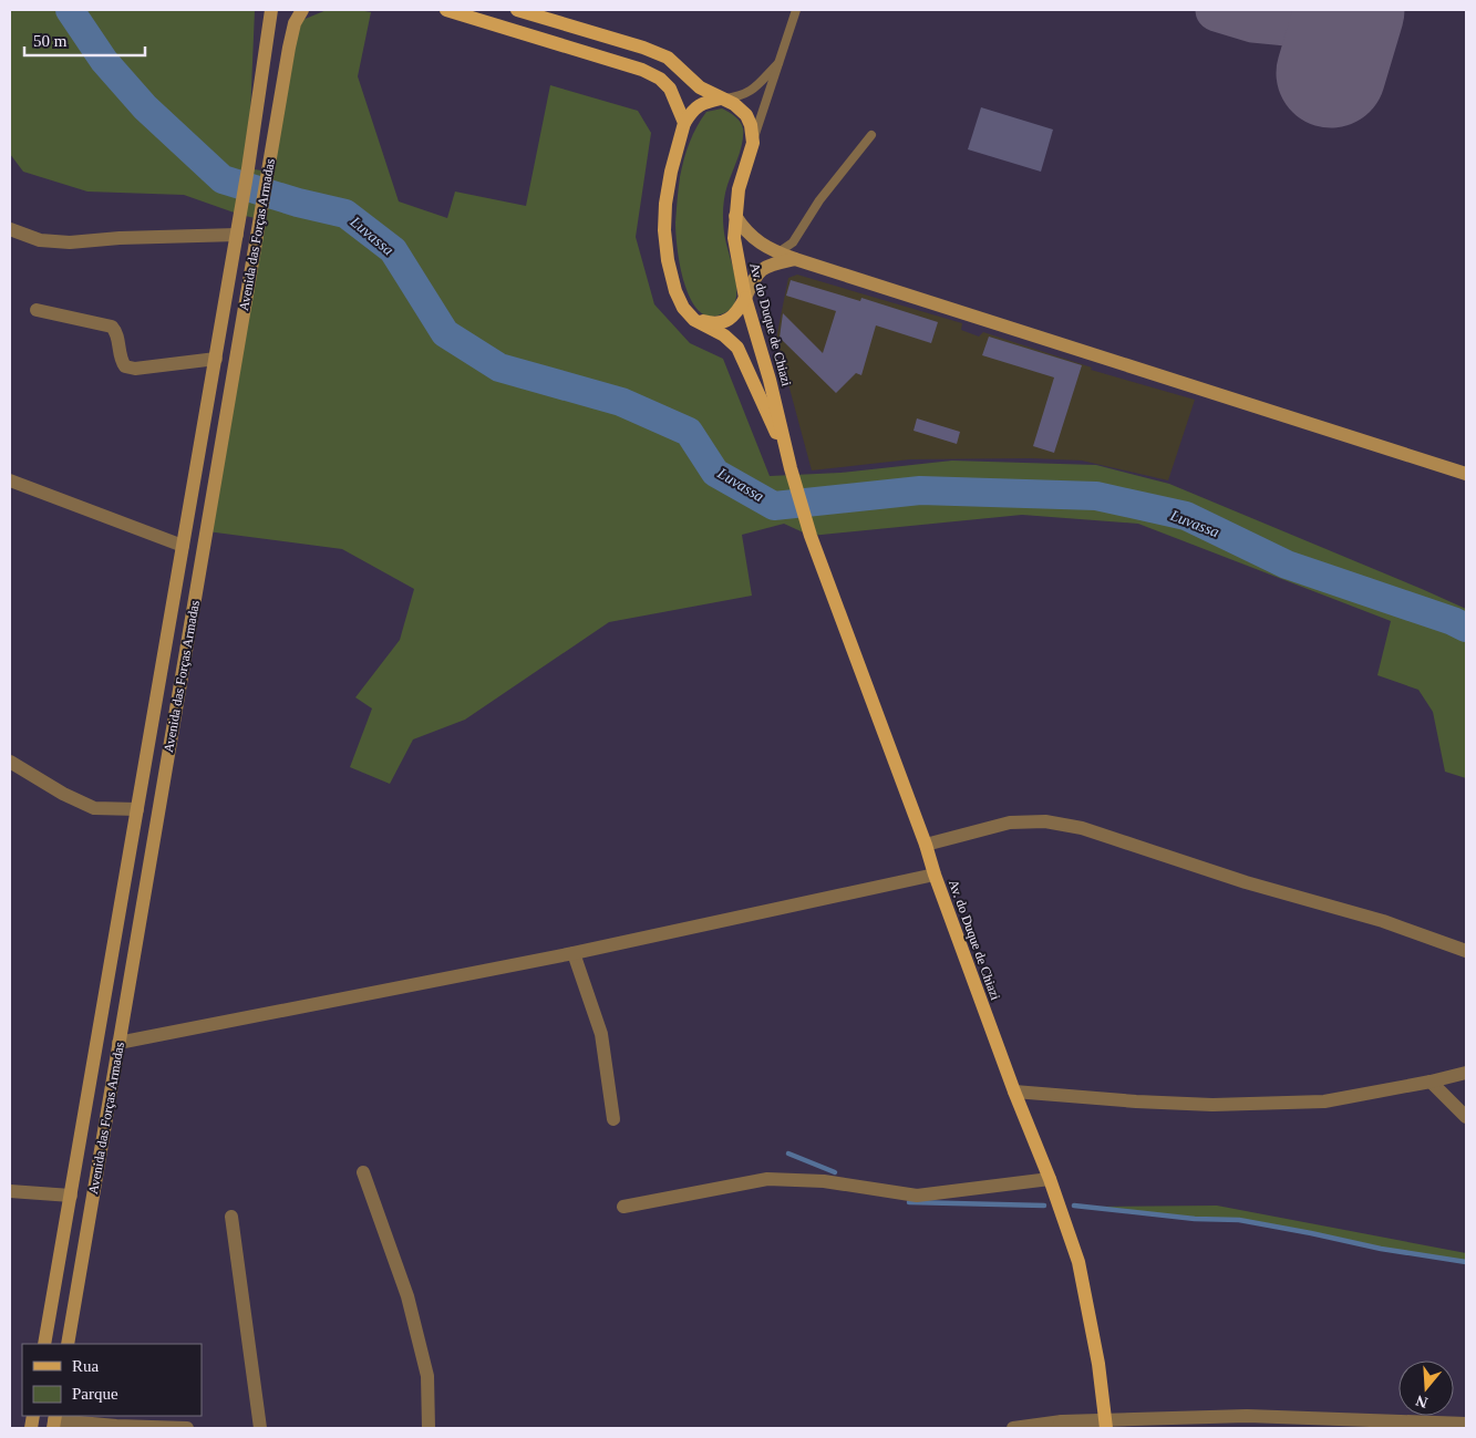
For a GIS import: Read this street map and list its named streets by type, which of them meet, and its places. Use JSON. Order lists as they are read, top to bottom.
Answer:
{
  "streets": {
    "main road": ["Avenida das Forças Armadas", "Av. do Duque de Chiazi"]
  },
  "water": ["Luvassa"],
  "legend": ["Rua", "Parque"],
  "scale_bar": "50 m",
  "north": "bottom"
}
